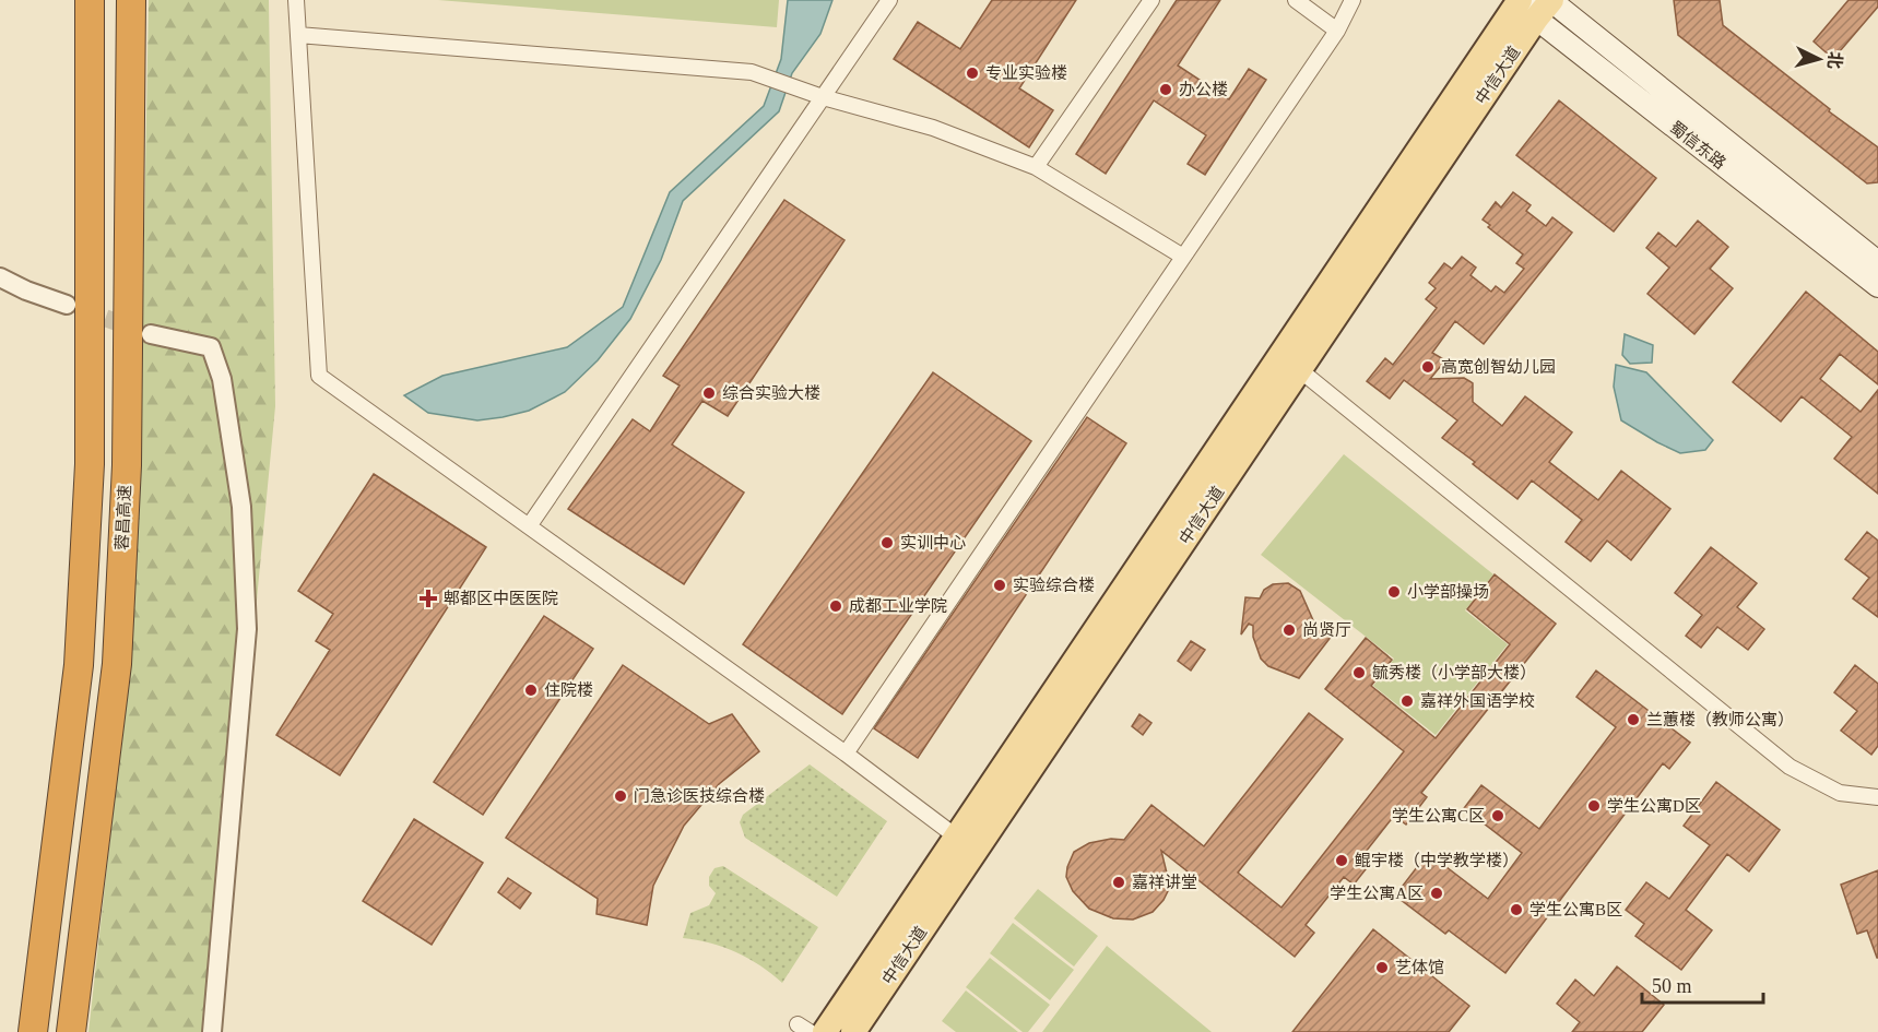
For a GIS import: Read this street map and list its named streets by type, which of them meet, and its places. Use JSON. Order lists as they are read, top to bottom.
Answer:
{
  "streets": {
    "highway": ["蓉昌高速"],
    "main road": ["中信大道", "蜀信东路"]
  },
  "crossings": [
    ["中信大道", "蜀信东路"]
  ],
  "places": {
    "other": [
      "专业实验楼",
      "办公楼",
      "高宽创智幼儿园",
      "综合实验大楼",
      "实训中心",
      "实验综合楼",
      "小学部操场",
      "成都工业学院",
      "尚贤厅",
      "毓秀楼（小学部大楼）",
      "住院楼",
      "嘉祥外国语学校",
      "兰蕙楼（教师公寓）",
      "门急诊医技综合楼",
      "学生公寓D区",
      "学生公寓C区",
      "鲲宇楼（中学教学楼）",
      "嘉祥讲堂",
      "学生公寓A区",
      "学生公寓B区",
      "艺体馆"
    ],
    "health": ["郫都区中医医院"]
  },
  "scale_bar": "50 m",
  "north": "right"
}
